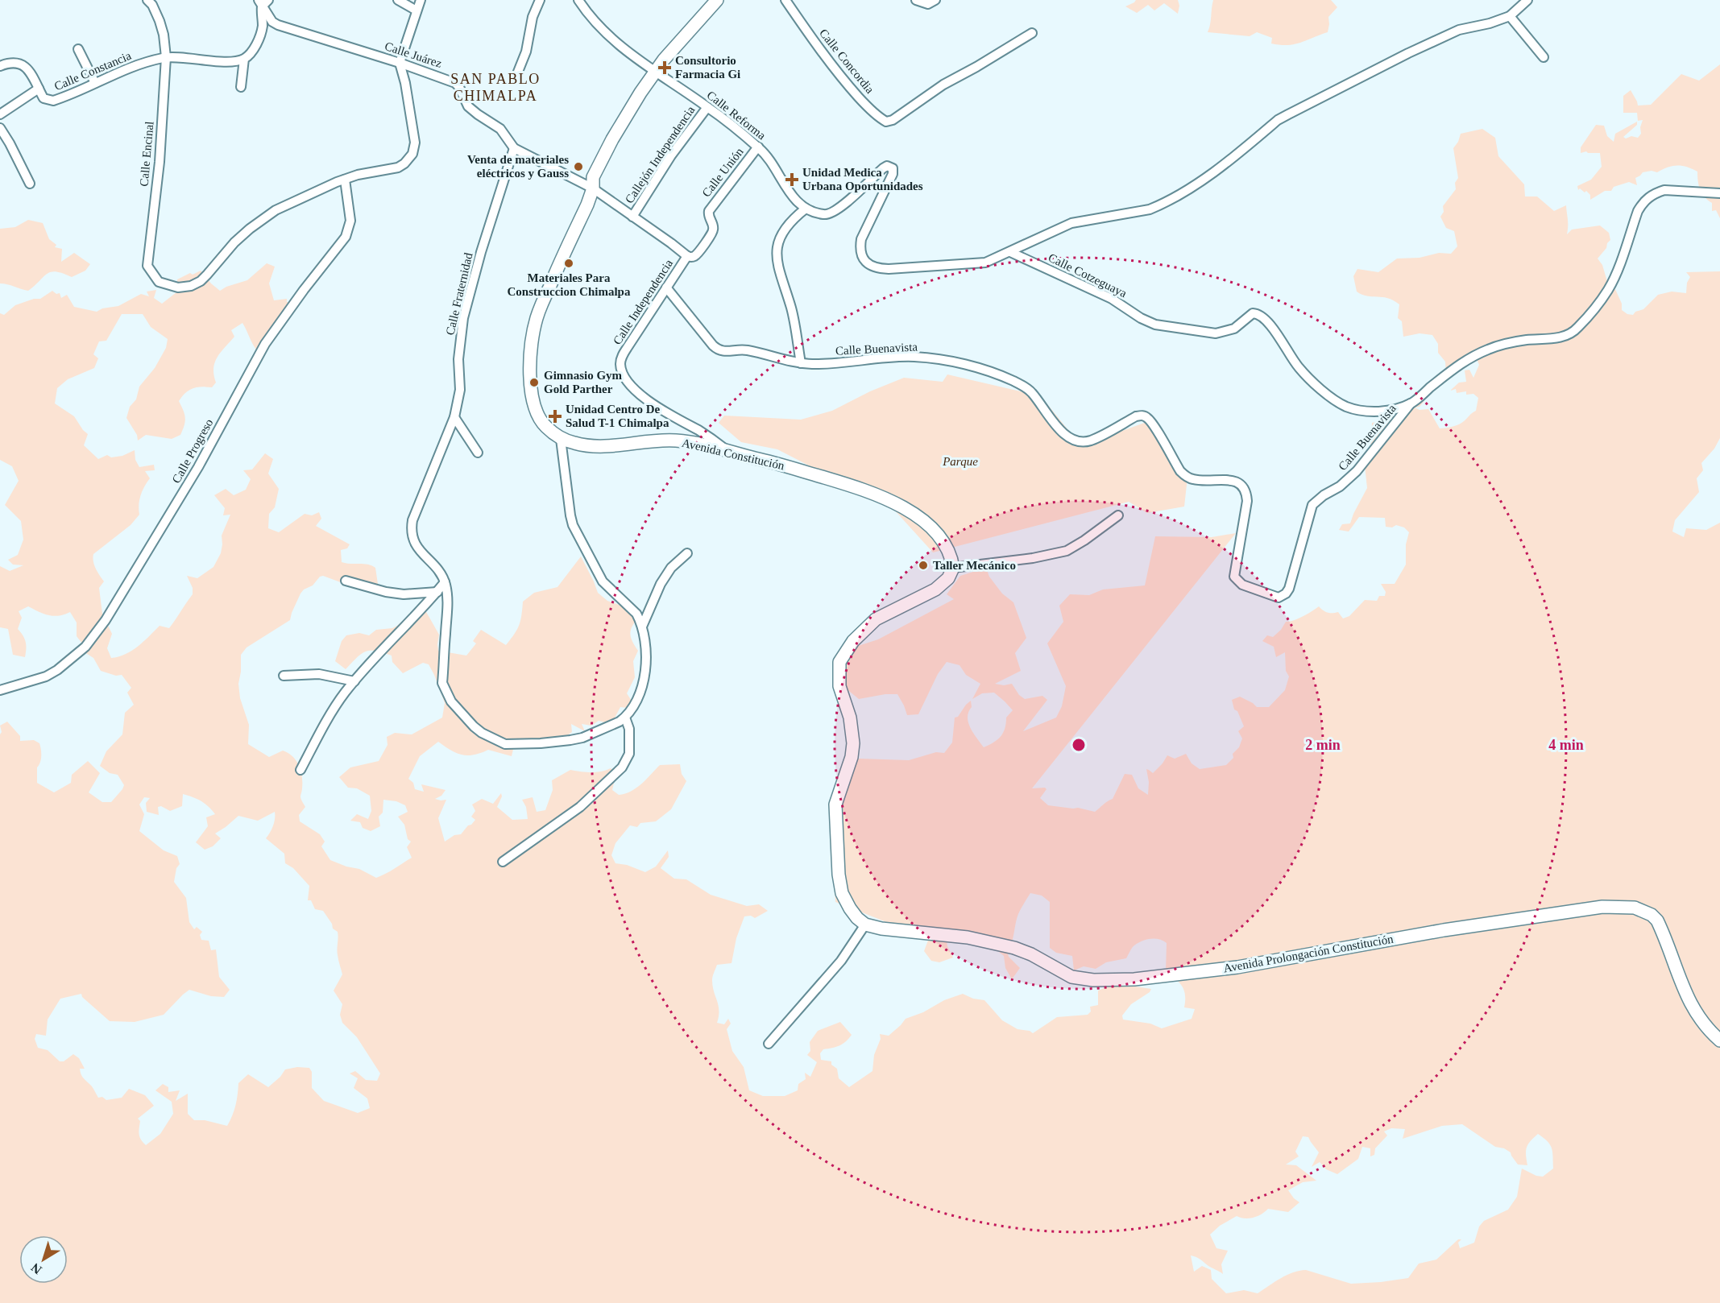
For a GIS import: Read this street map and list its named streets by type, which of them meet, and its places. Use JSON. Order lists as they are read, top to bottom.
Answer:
{
  "streets": {
    "main road": ["Avenida Constitución", "Avenida Prolongación Constitución"],
    "street": [
      "Calle Juárez",
      "Calle Concordia",
      "Calle Constancia",
      "Calle Reforma",
      "Calle Encinal",
      "Callejón Independencia",
      "Calle Unión",
      "Calle Cotzeguaya",
      "Calle Fraternidad",
      "Calle Independencia",
      "Calle Buenavista",
      "Calle Progreso"
    ]
  },
  "crossings": [
    ["Calle Juárez", "Calle Fraternidad"],
    ["Calle Juárez", "Calle Independencia"],
    ["Calle Juárez", "Avenida Constitución"],
    ["Calle Constancia", "Calle Encinal"],
    ["Calle Reforma", "Callejón Independencia"],
    ["Calle Reforma", "Calle Unión"],
    ["Calle Reforma", "Avenida Constitución"],
    ["Calle Encinal", "Calle Progreso"],
    ["Callejón Independencia", "Calle Independencia"],
    ["Calle Unión", "Calle Independencia"],
    ["Calle Cotzeguaya", "Calle Buenavista"],
    ["Calle Independencia", "Calle Buenavista"],
    ["Calle Independencia", "Avenida Constitución"]
  ],
  "districts": ["SAN PABLO CHIMALPA"],
  "parks": ["Parque"],
  "places": {
    "health": ["Consultorio Farmacia Gi", "Unidad Medica Urbana Oportunidades", "Unidad Centro De Salud T-1 Chimalpa"],
    "other": [
      "Venta de materiales eléctricos y Gauss",
      "Materiales Para Construccion Chimalpa",
      "Gimnasio Gym Gold Parther",
      "Taller Mecánico"
    ]
  },
  "north": "bottom left",
  "rings": ["2 min", "4 min"]
}
